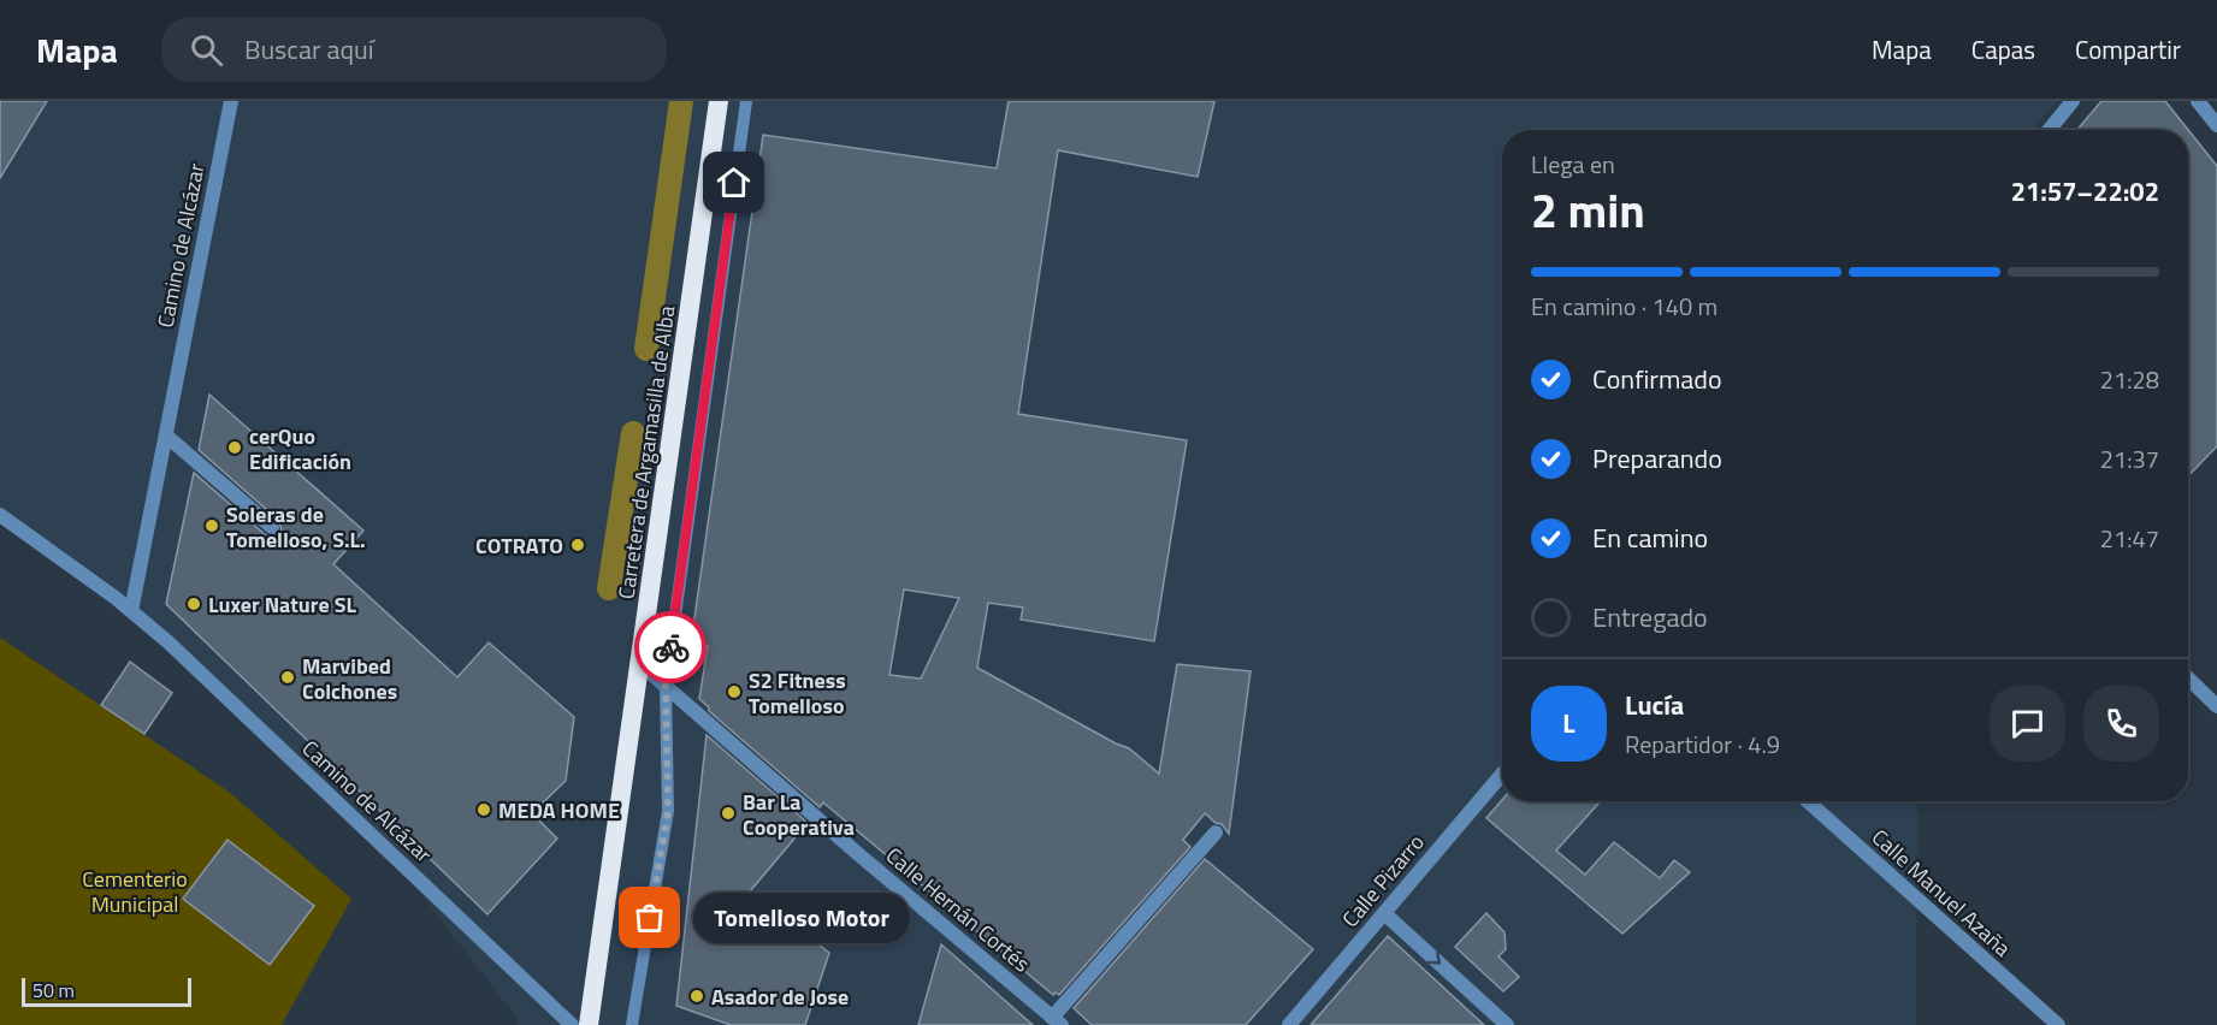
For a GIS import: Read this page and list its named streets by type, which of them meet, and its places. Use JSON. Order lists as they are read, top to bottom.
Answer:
{
  "streets": {
    "highway": ["Carretera de Argamasilla de Alba"],
    "street": [
      "Camino de Alcázar",
      "Calle Pizarro",
      "Calle Manuel Azaña",
      "Calle Hernán Cortés"
    ]
  },
  "crossings": [
    ["Carretera de Argamasilla de Alba", "Calle Hernán Cortés"]
  ],
  "parks": ["Cementerio Municipal"],
  "places": [
    "cerQuo Edificación",
    "Soleras de Tomelloso, S.L.",
    "COTRATO",
    "Luxer Nature SL",
    "Marvibed Colchones",
    "S2 Fitness Tomelloso",
    "MEDA HOME",
    "Bar La Cooperativa",
    "Tomelloso Motor",
    "Asador de Jose"
  ],
  "scale_bar": "50 m",
  "page": {
    "header": "Mapa",
    "search": "Buscar aquí",
    "nav": ["Mapa", "Capas", "Compartir"],
    "heading": ["2 min", "Llega en", "21:57–22:02"],
    "panel": ["Lucía", "Repartidor · 4.9"],
    "bar": "En camino · 140 m",
    "list": [
      ["Confirmado", "21:28"],
      ["Preparando", "21:37"],
      ["En camino", "21:47"],
      "Entregado"
    ],
    "round": "L",
    "bubble": "Tomelloso Motor",
    "scale": "50 m"
  }
}
